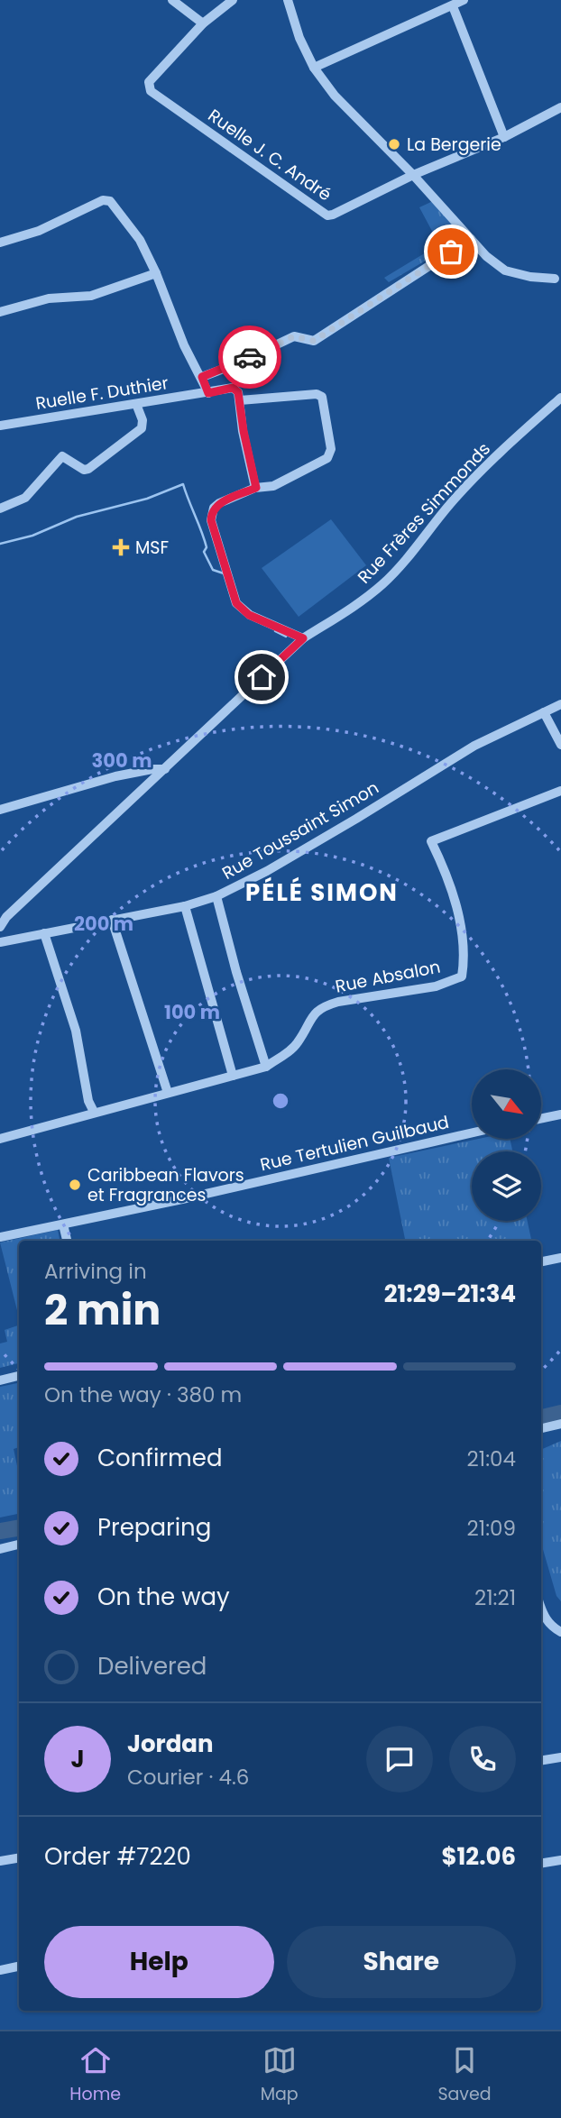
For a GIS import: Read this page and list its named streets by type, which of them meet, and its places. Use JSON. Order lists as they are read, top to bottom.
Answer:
{
  "streets": {
    "street": [
      "Ruelle J. C. André",
      "Ruelle F. Duthier",
      "Rue Frères Simmonds",
      "Rue Toussaint Simon",
      "Rue Absalon",
      "Rue Tertulien Guilbaud"
    ]
  },
  "districts": ["PÉLÉ SIMON"],
  "places": {
    "other": ["La Bergerie", "Caribbean Flavors et Fragrances"],
    "health": ["MSF"]
  },
  "north": "bottom right",
  "page": {
    "heading": ["2 min", "Arriving in", "21:29–21:34"],
    "panel": [
      "Jordan",
      "Courier · 4.6",
      "Order #7220",
      "$12.06"
    ],
    "bar": "On the way · 380 m",
    "list": [
      ["Confirmed", "21:04"],
      ["Preparing", "21:09"],
      ["On the way", "21:21"],
      "Delivered"
    ],
    "round": "J",
    "buttons": ["Help", "Share"],
    "tabs": ["Home", "Map", "Saved"]
  },
  "rings": ["300 m", "200 m", "100 m"]
}
